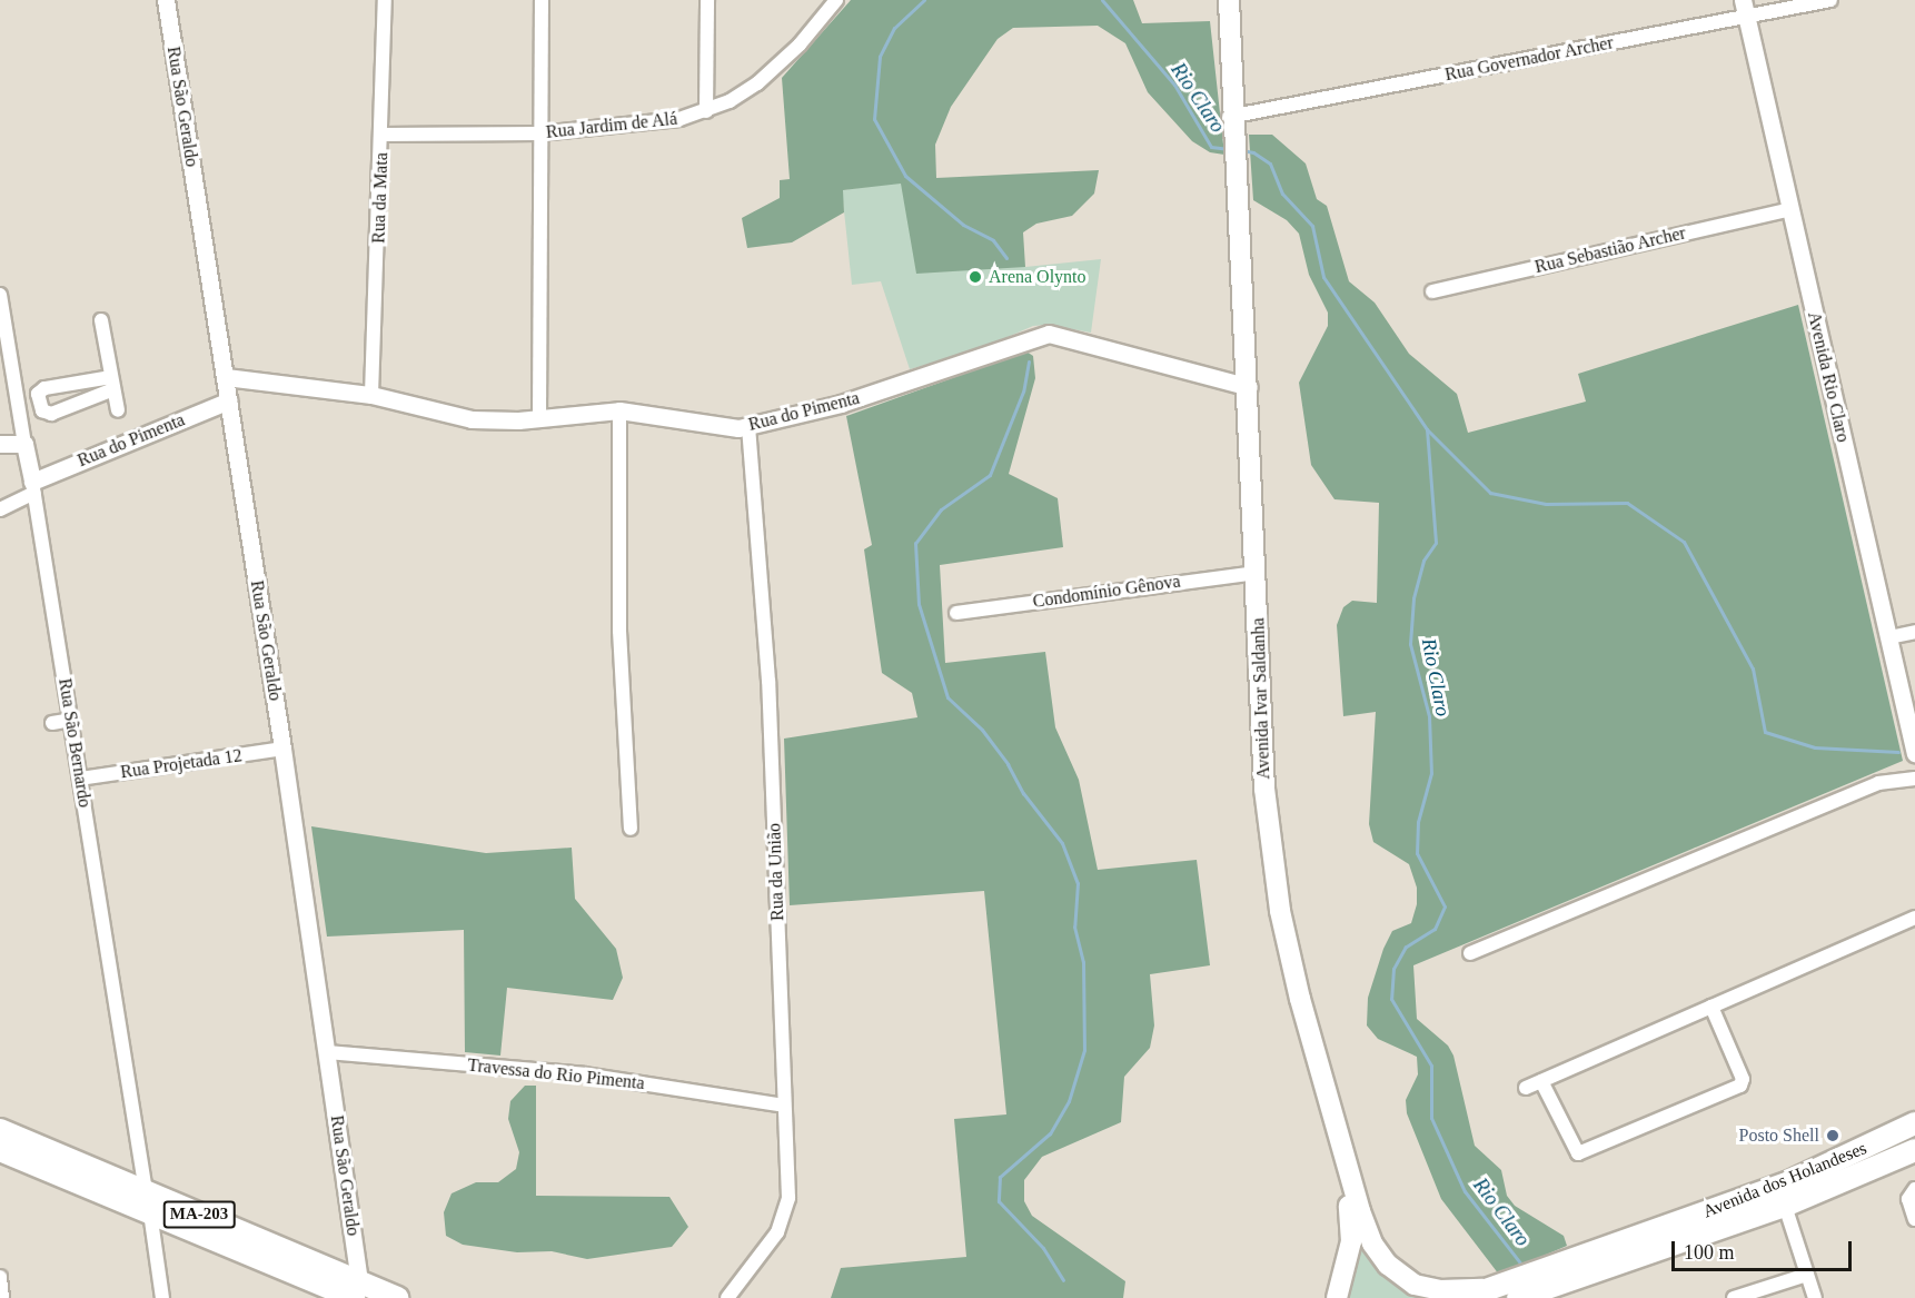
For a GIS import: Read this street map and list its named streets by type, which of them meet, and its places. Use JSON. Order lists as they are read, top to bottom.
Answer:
{
  "streets": {
    "main road": ["Avenida Ivar Saldanha", "Avenida dos Holandeses", "MA-203"],
    "street": [
      "Rua Governador Archer",
      "Rua São Geraldo",
      "Rua Jardim de Alá",
      "Rua da Mata",
      "Rua Sebastião Archer",
      "Avenida Rio Claro",
      "Rua do Pimenta",
      "Condomínio Gênova",
      "Rua São Bernardo",
      "Rua Projetada 12",
      "Rua da União",
      "Travessa do Rio Pimenta"
    ]
  },
  "crossings": [
    ["Rua Governador Archer", "Avenida Rio Claro"],
    ["Rua Governador Archer", "Avenida Ivar Saldanha"],
    ["Rua São Geraldo", "Rua do Pimenta"],
    ["Rua São Geraldo", "Rua Projetada 12"],
    ["Rua São Geraldo", "Travessa do Rio Pimenta"],
    ["Rua São Geraldo", "MA-203"],
    ["Rua Jardim de Alá", "Rua da Mata"],
    ["Rua da Mata", "Rua do Pimenta"],
    ["Rua Sebastião Archer", "Avenida Rio Claro"],
    ["Rua do Pimenta", "Avenida Ivar Saldanha"],
    ["Rua do Pimenta", "Rua São Bernardo"],
    ["Rua do Pimenta", "Rua da União"],
    ["Condomínio Gênova", "Avenida Ivar Saldanha"],
    ["Avenida Ivar Saldanha", "Avenida dos Holandeses"],
    ["Rua São Bernardo", "Rua Projetada 12"],
    ["Rua São Bernardo", "MA-203"],
    ["Rua da União", "Travessa do Rio Pimenta"]
  ],
  "water": ["Rio Claro"],
  "places": ["Arena Olynto", "Posto Shell"],
  "scale_bar": "100 m"
}
